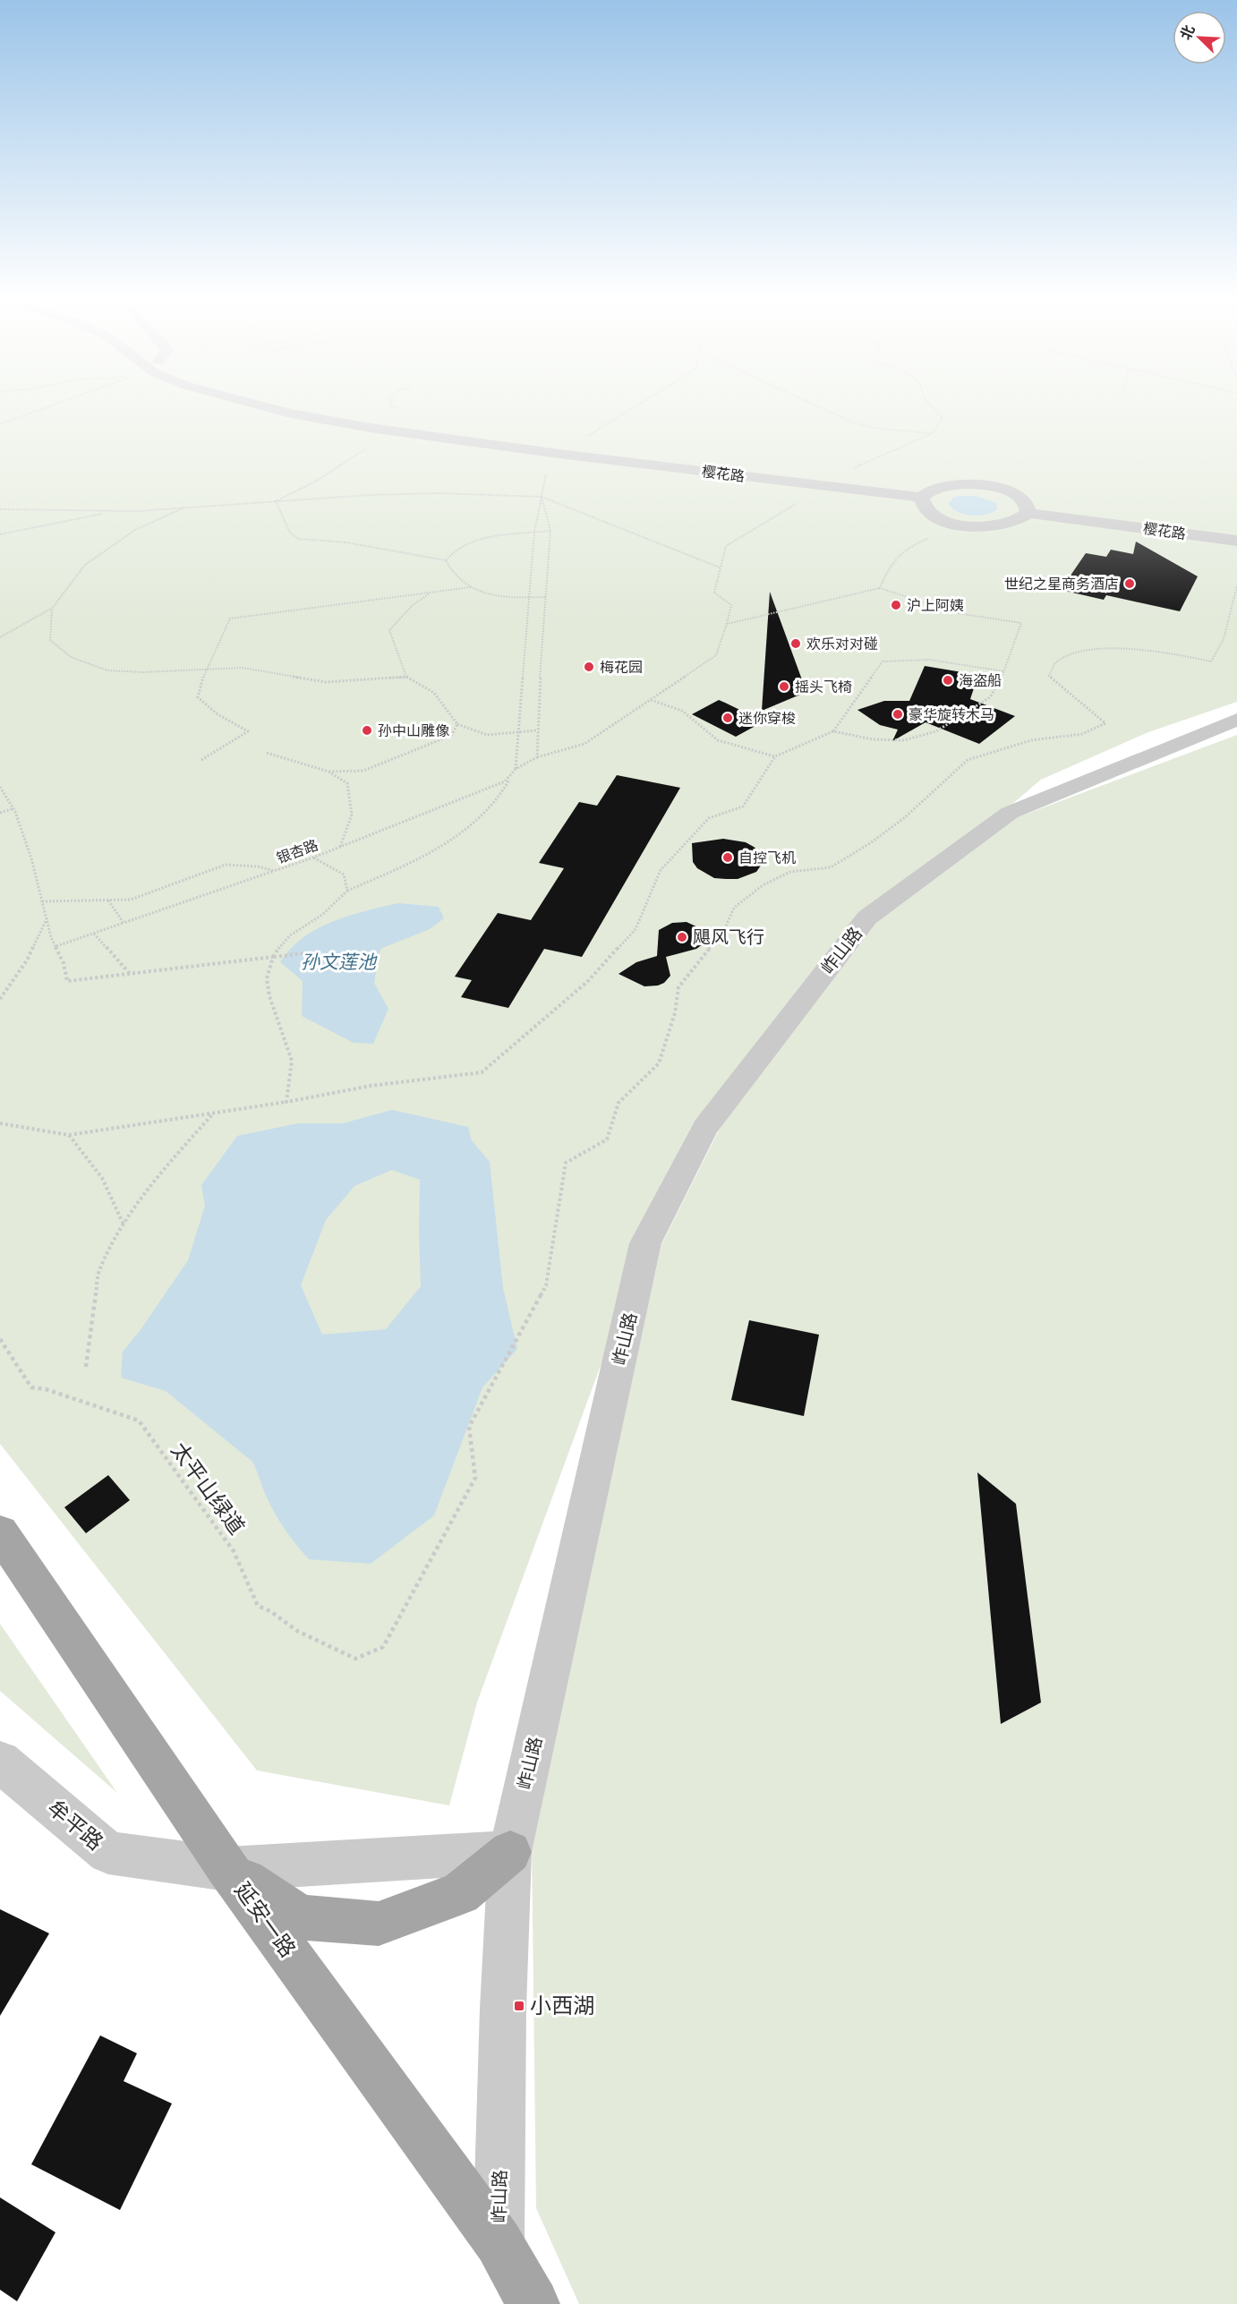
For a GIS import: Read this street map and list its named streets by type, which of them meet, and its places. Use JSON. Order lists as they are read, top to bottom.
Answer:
{
  "streets": {
    "main road": ["延安一路"],
    "street": ["樱花路", "岞山路", "牟平路"],
    "path": ["银杏路", "太平山绿道"]
  },
  "crossings": [
    ["岞山路", "牟平路"],
    ["岞山路", "延安一路"],
    ["牟平路", "延安一路"]
  ],
  "water": ["孙文莲池"],
  "places": {
    "other": [
      "世纪之星商务酒店",
      "沪上阿姨",
      "欢乐对对碰",
      "梅花园",
      "海盗船",
      "摇头飞椅",
      "豪华旋转木马",
      "迷你穿梭",
      "孙中山雕像",
      "自控飞机",
      "飓风飞行"
    ],
    "transit": ["小西湖"]
  },
  "north": "top left"
}
